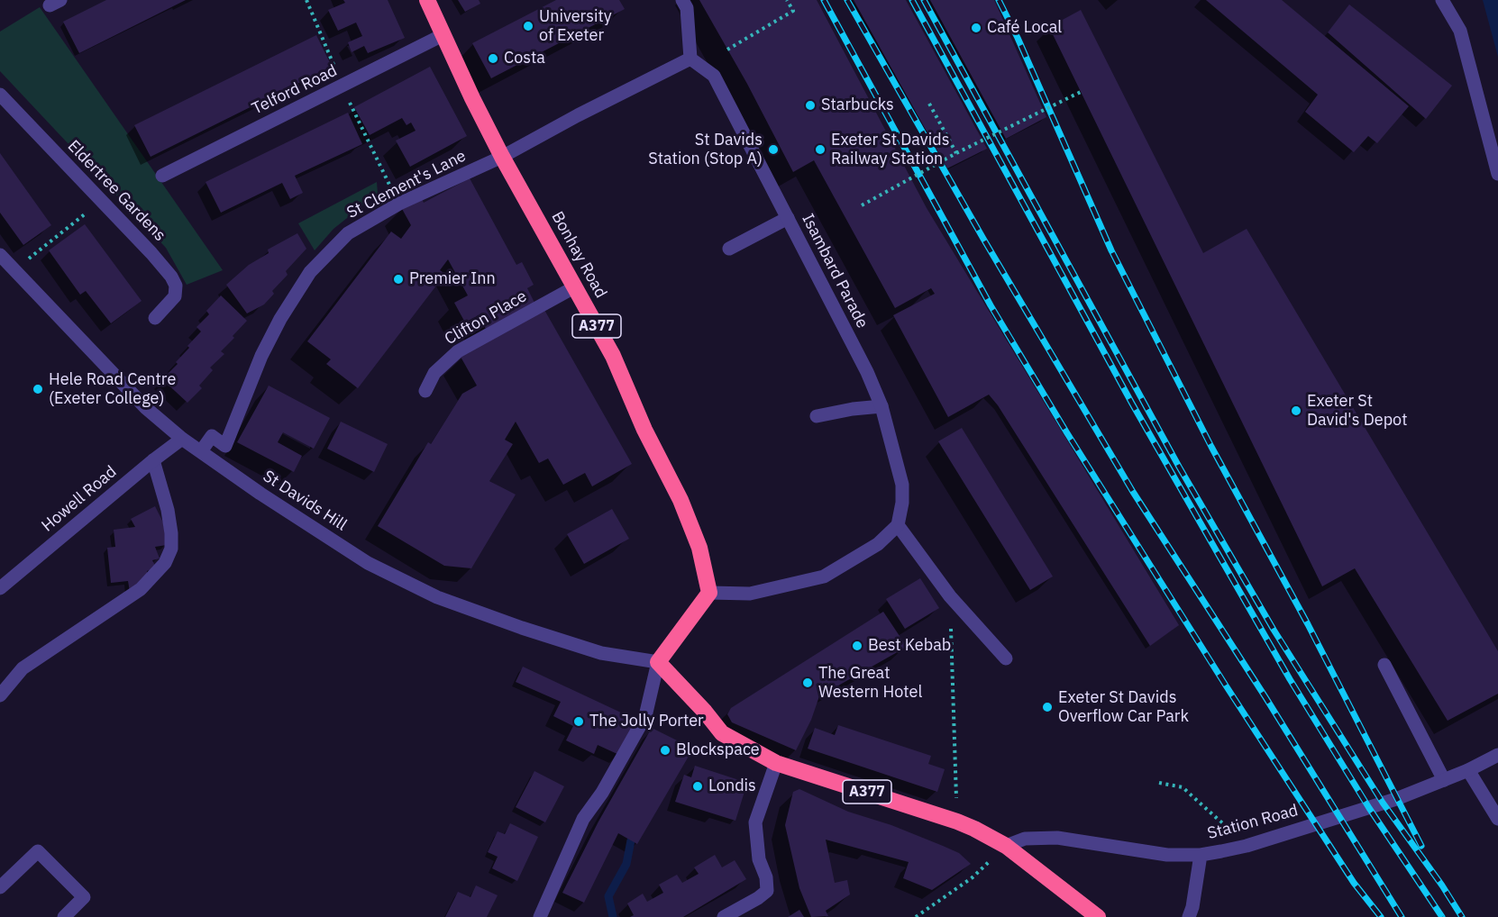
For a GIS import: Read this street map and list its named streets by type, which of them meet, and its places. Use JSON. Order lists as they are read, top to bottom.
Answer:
{
  "streets": {
    "highway": ["Bonhay Road", "A377"],
    "street": [
      "Telford Road",
      "St Clement's Lane",
      "Eldertree Gardens",
      "Isambard Parade",
      "Clifton Place",
      "Howell Road",
      "St Davids Hill",
      "Station Road"
    ]
  },
  "crossings": [
    ["Telford Road", "Bonhay Road"],
    ["St Clement's Lane", "Bonhay Road"],
    ["St Clement's Lane", "St Davids Hill"],
    ["Bonhay Road", "Clifton Place"],
    ["A377", "St Davids Hill"],
    ["A377", "Station Road"],
    ["Howell Road", "St Davids Hill"]
  ],
  "places": [
    "University of Exeter",
    "Café Local",
    "Costa",
    "Starbucks",
    "St Davids Station (Stop A)",
    "Exeter St Davids Railway Station",
    "Premier Inn",
    "Hele Road Centre (Exeter College)",
    "Exeter St David's Depot",
    "Best Kebab",
    "The Great Western Hotel",
    "Exeter St Davids Overflow Car Park",
    "The Jolly Porter",
    "Blockspace",
    "Londis"
  ]
}
